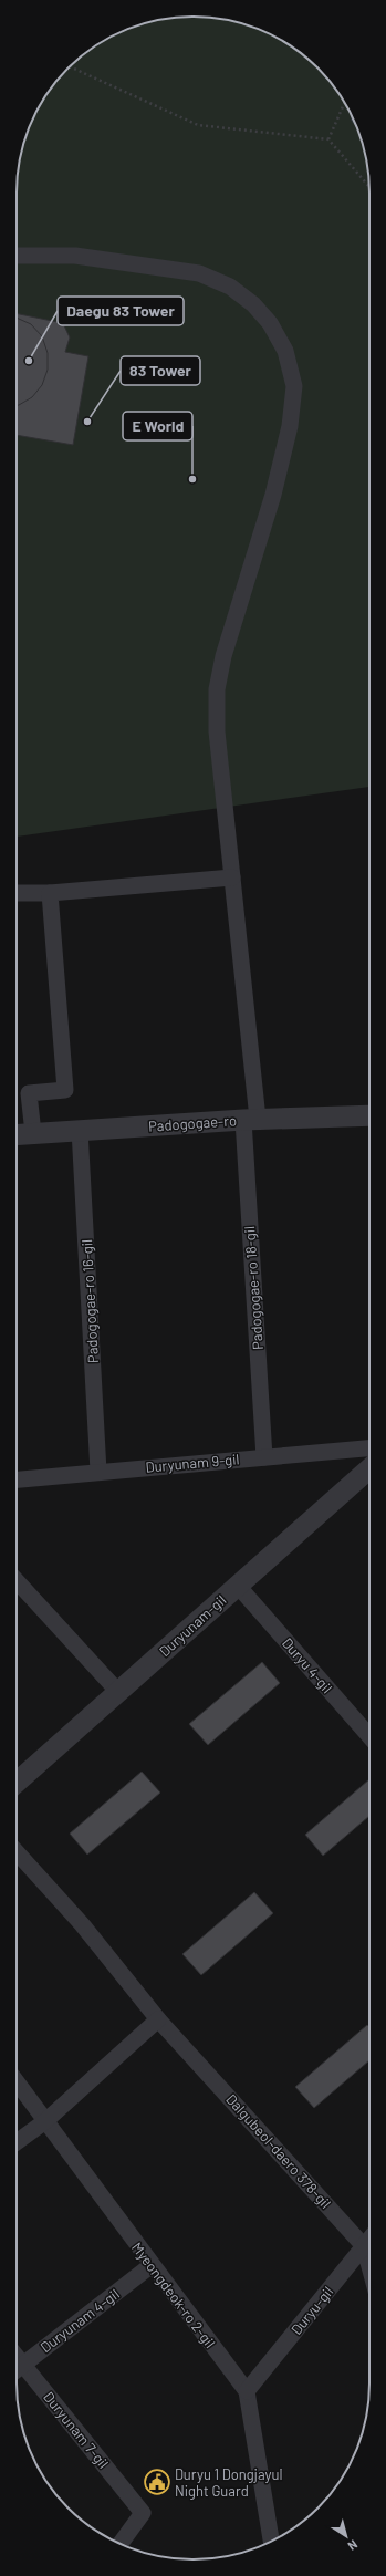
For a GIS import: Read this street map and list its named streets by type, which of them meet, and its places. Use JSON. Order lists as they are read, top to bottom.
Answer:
{
  "streets": {
    "street": [
      "Padogogae-ro",
      "Padogogae-ro 18-gil",
      "Padogogae-ro 16-gil",
      "Duryunam 9-gil",
      "Duryunam-gil",
      "Duryu 4-gil",
      "Dalgubeol-daero 378-gil",
      "Myeongdeok-ro 2-gil",
      "Duryu-gil",
      "Duryunam 4-gil",
      "Duryunam 7-gil"
    ]
  },
  "crossings": [
    ["Padogogae-ro", "Padogogae-ro 18-gil"],
    ["Padogogae-ro", "Padogogae-ro 16-gil"],
    ["Padogogae-ro 18-gil", "Duryunam 9-gil"],
    ["Padogogae-ro 16-gil", "Duryunam 9-gil"],
    ["Duryunam-gil", "Duryu 4-gil"],
    ["Dalgubeol-daero 378-gil", "Duryu-gil"],
    ["Myeongdeok-ro 2-gil", "Duryu-gil"],
    ["Myeongdeok-ro 2-gil", "Duryunam 4-gil"],
    ["Duryunam 4-gil", "Duryunam 7-gil"]
  ],
  "places": {
    "other": ["Daegu 83 Tower", "83 Tower", "E World"],
    "public building": ["Duryu 1 Dongjayul Night Guard"]
  },
  "north": "bottom right"
}
